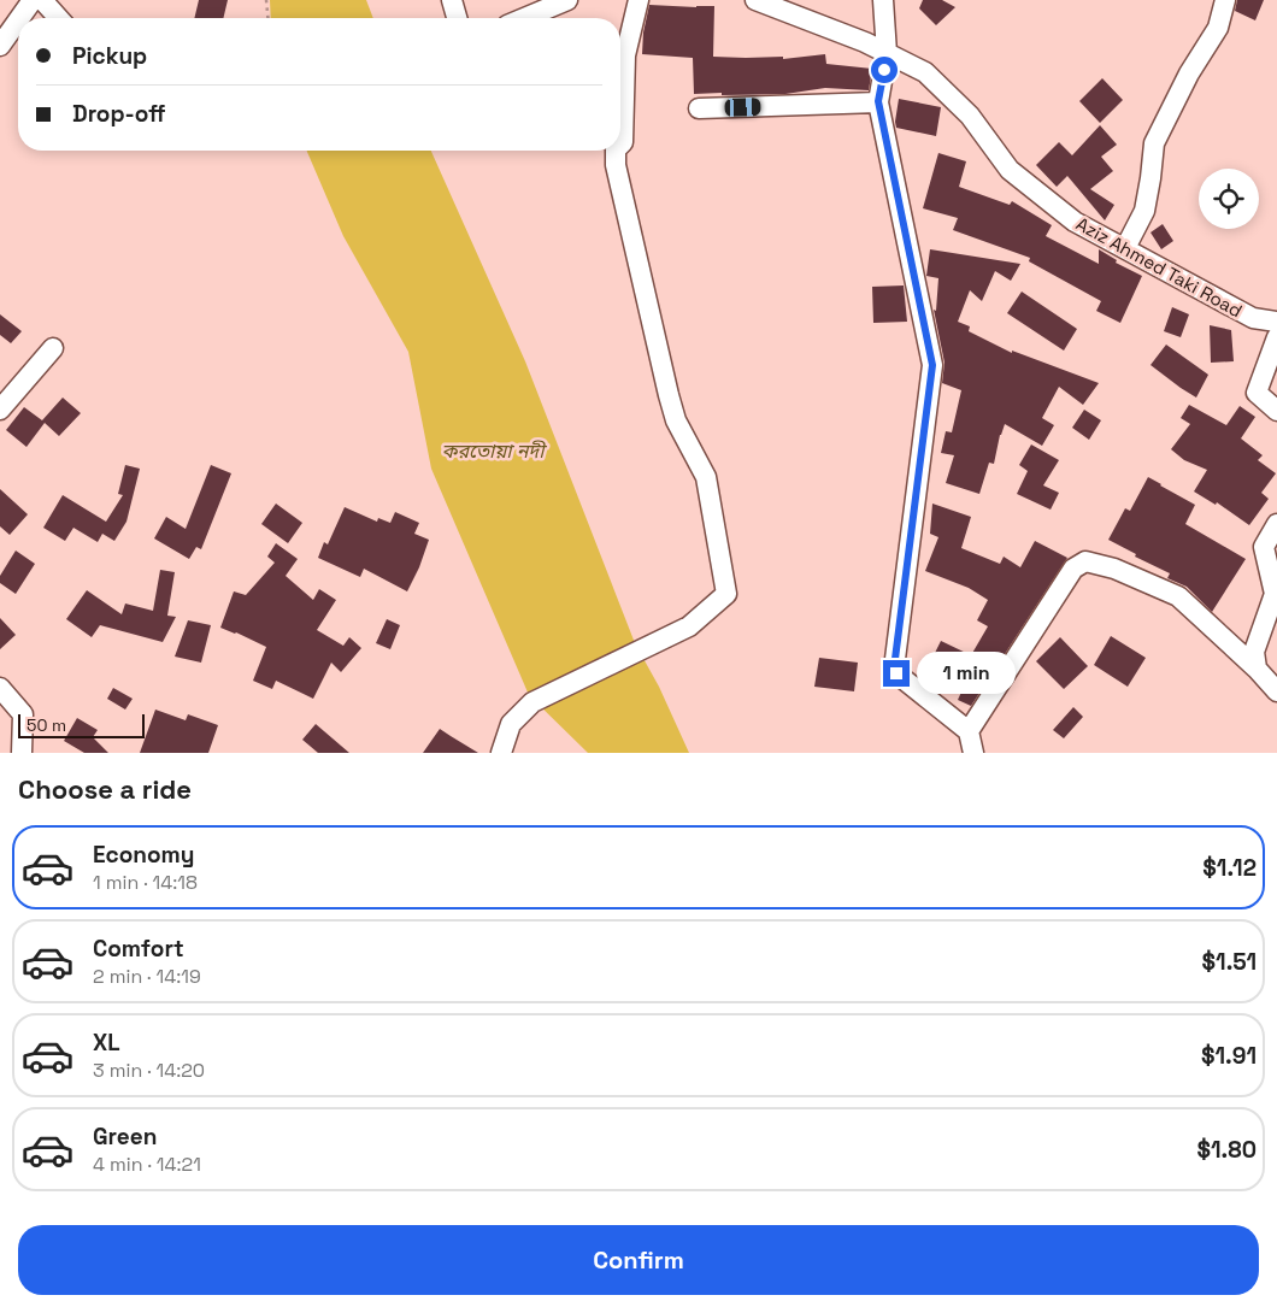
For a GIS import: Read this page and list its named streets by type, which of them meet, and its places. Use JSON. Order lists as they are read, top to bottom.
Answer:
{
  "streets": {
    "street": ["Aziz Ahmed Taki Road"]
  },
  "water": ["করতোয়া নদী"],
  "scale_bar": "50 m",
  "page": {
    "banner": ["Pickup", "Drop-off"],
    "bubble": "1 min",
    "scale": "50 m",
    "heading": "Choose a ride",
    "list": [
      {
        "name": "Economy",
        "note": "1 min · 14:18",
        "value": "$1.12"
      },
      {
        "name": "Comfort",
        "note": "2 min · 14:19",
        "value": "$1.51"
      },
      {
        "name": "XL",
        "note": "3 min · 14:20",
        "value": "$1.91"
      },
      {
        "name": "Green",
        "note": "4 min · 14:21",
        "value": "$1.80"
      }
    ],
    "buttons": "Confirm"
  }
}
